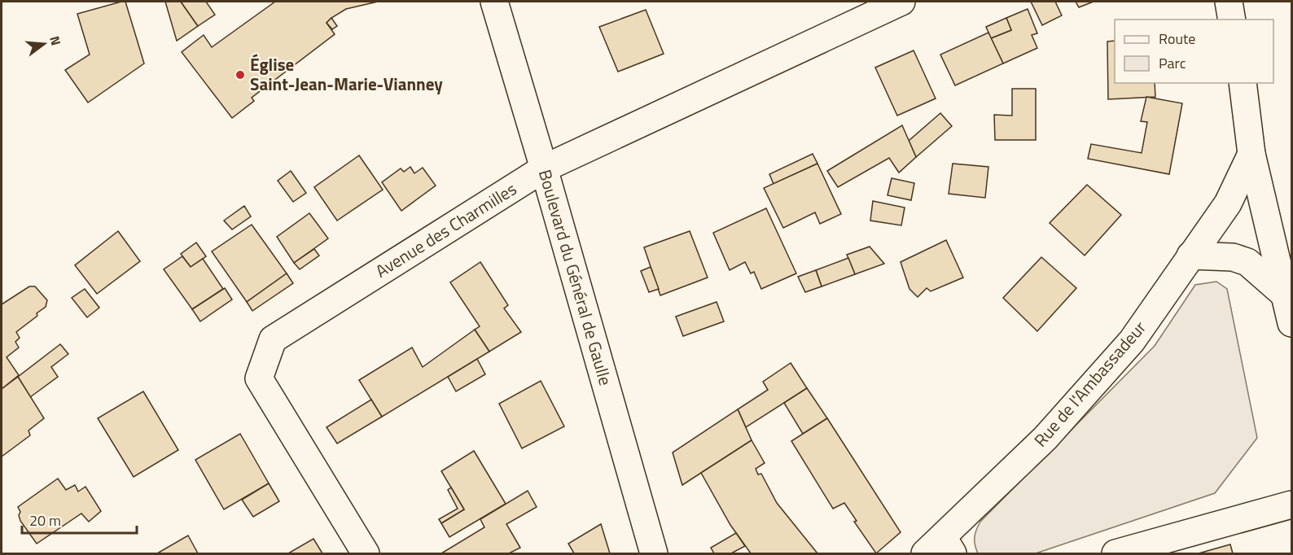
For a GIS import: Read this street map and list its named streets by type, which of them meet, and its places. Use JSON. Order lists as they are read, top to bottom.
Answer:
{
  "streets": {
    "street": ["Avenue des Charmilles", "Boulevard du Général de Gaulle", "Rue de l'Ambassadeur"]
  },
  "crossings": [
    ["Avenue des Charmilles", "Boulevard du Général de Gaulle"]
  ],
  "places": ["Église Saint-Jean-Marie-Vianney"],
  "legend": ["Route", "Parc"],
  "scale_bar": "20 m",
  "north": "right"
}
